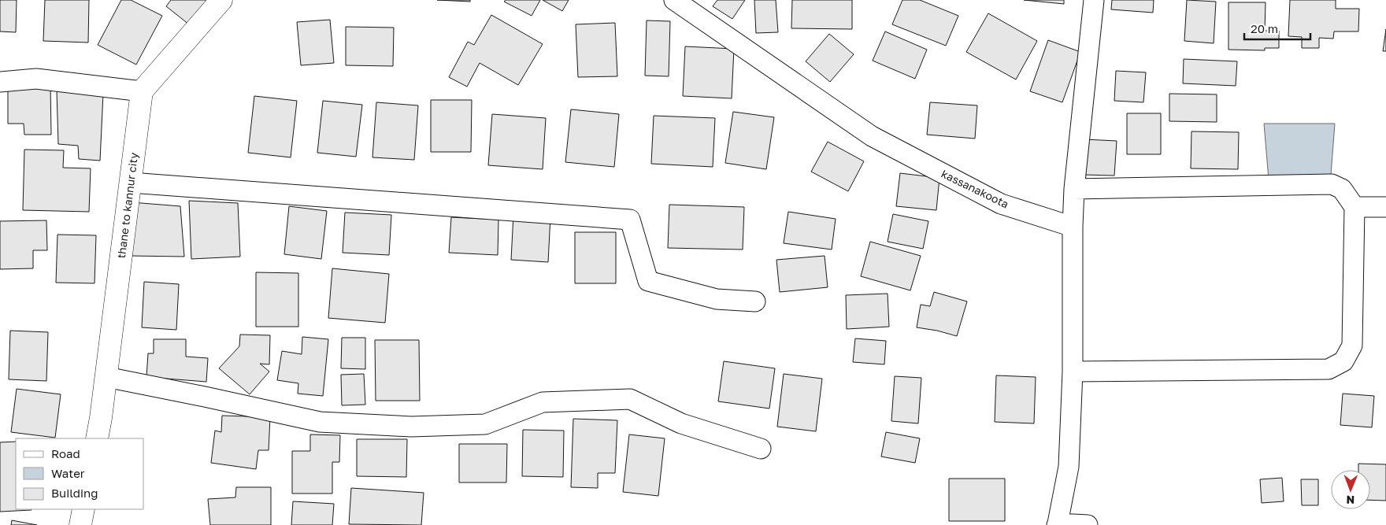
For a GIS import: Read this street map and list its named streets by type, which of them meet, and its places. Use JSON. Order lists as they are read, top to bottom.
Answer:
{
  "streets": {
    "street": ["kassanakoota", "thane to kannur city"]
  },
  "legend": ["Road", "Water", "Building"],
  "scale_bar": "20 m",
  "north": "bottom"
}
